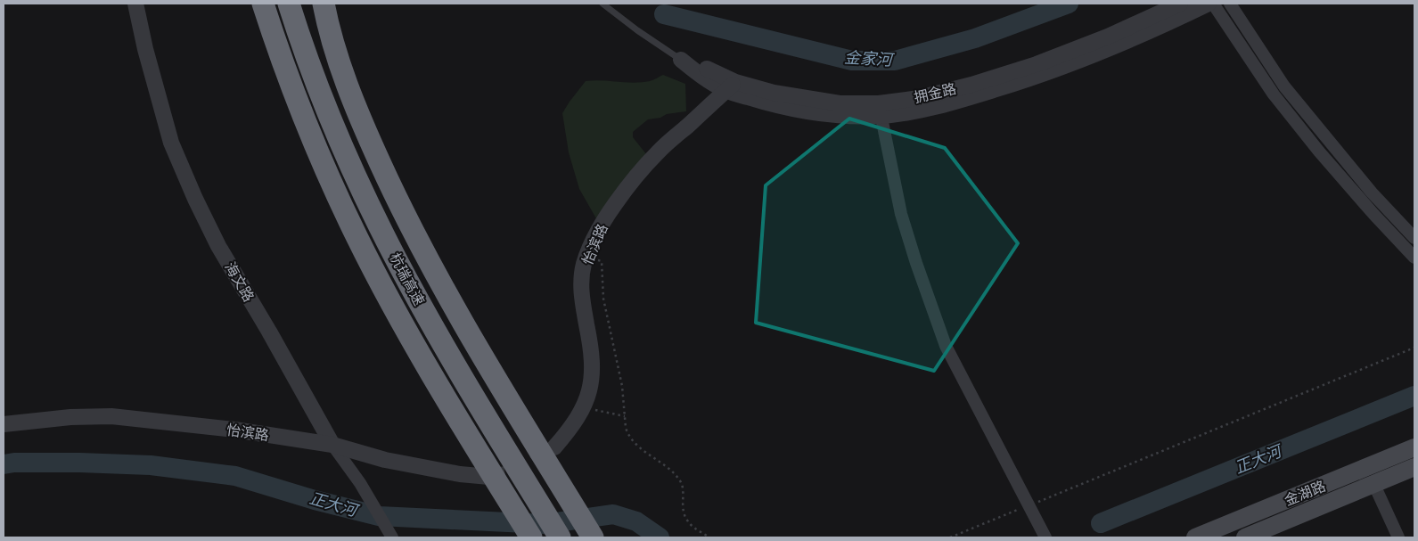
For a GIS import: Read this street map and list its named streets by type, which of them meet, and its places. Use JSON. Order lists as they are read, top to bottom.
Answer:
{
  "streets": {
    "highway": ["杭瑞高速"],
    "main road": ["金湖路"],
    "street": ["拥金路", "怡滨路", "海文路"]
  },
  "crossings": [
    ["怡滨路", "海文路"]
  ],
  "water": ["金家河", "正大河"]
}
